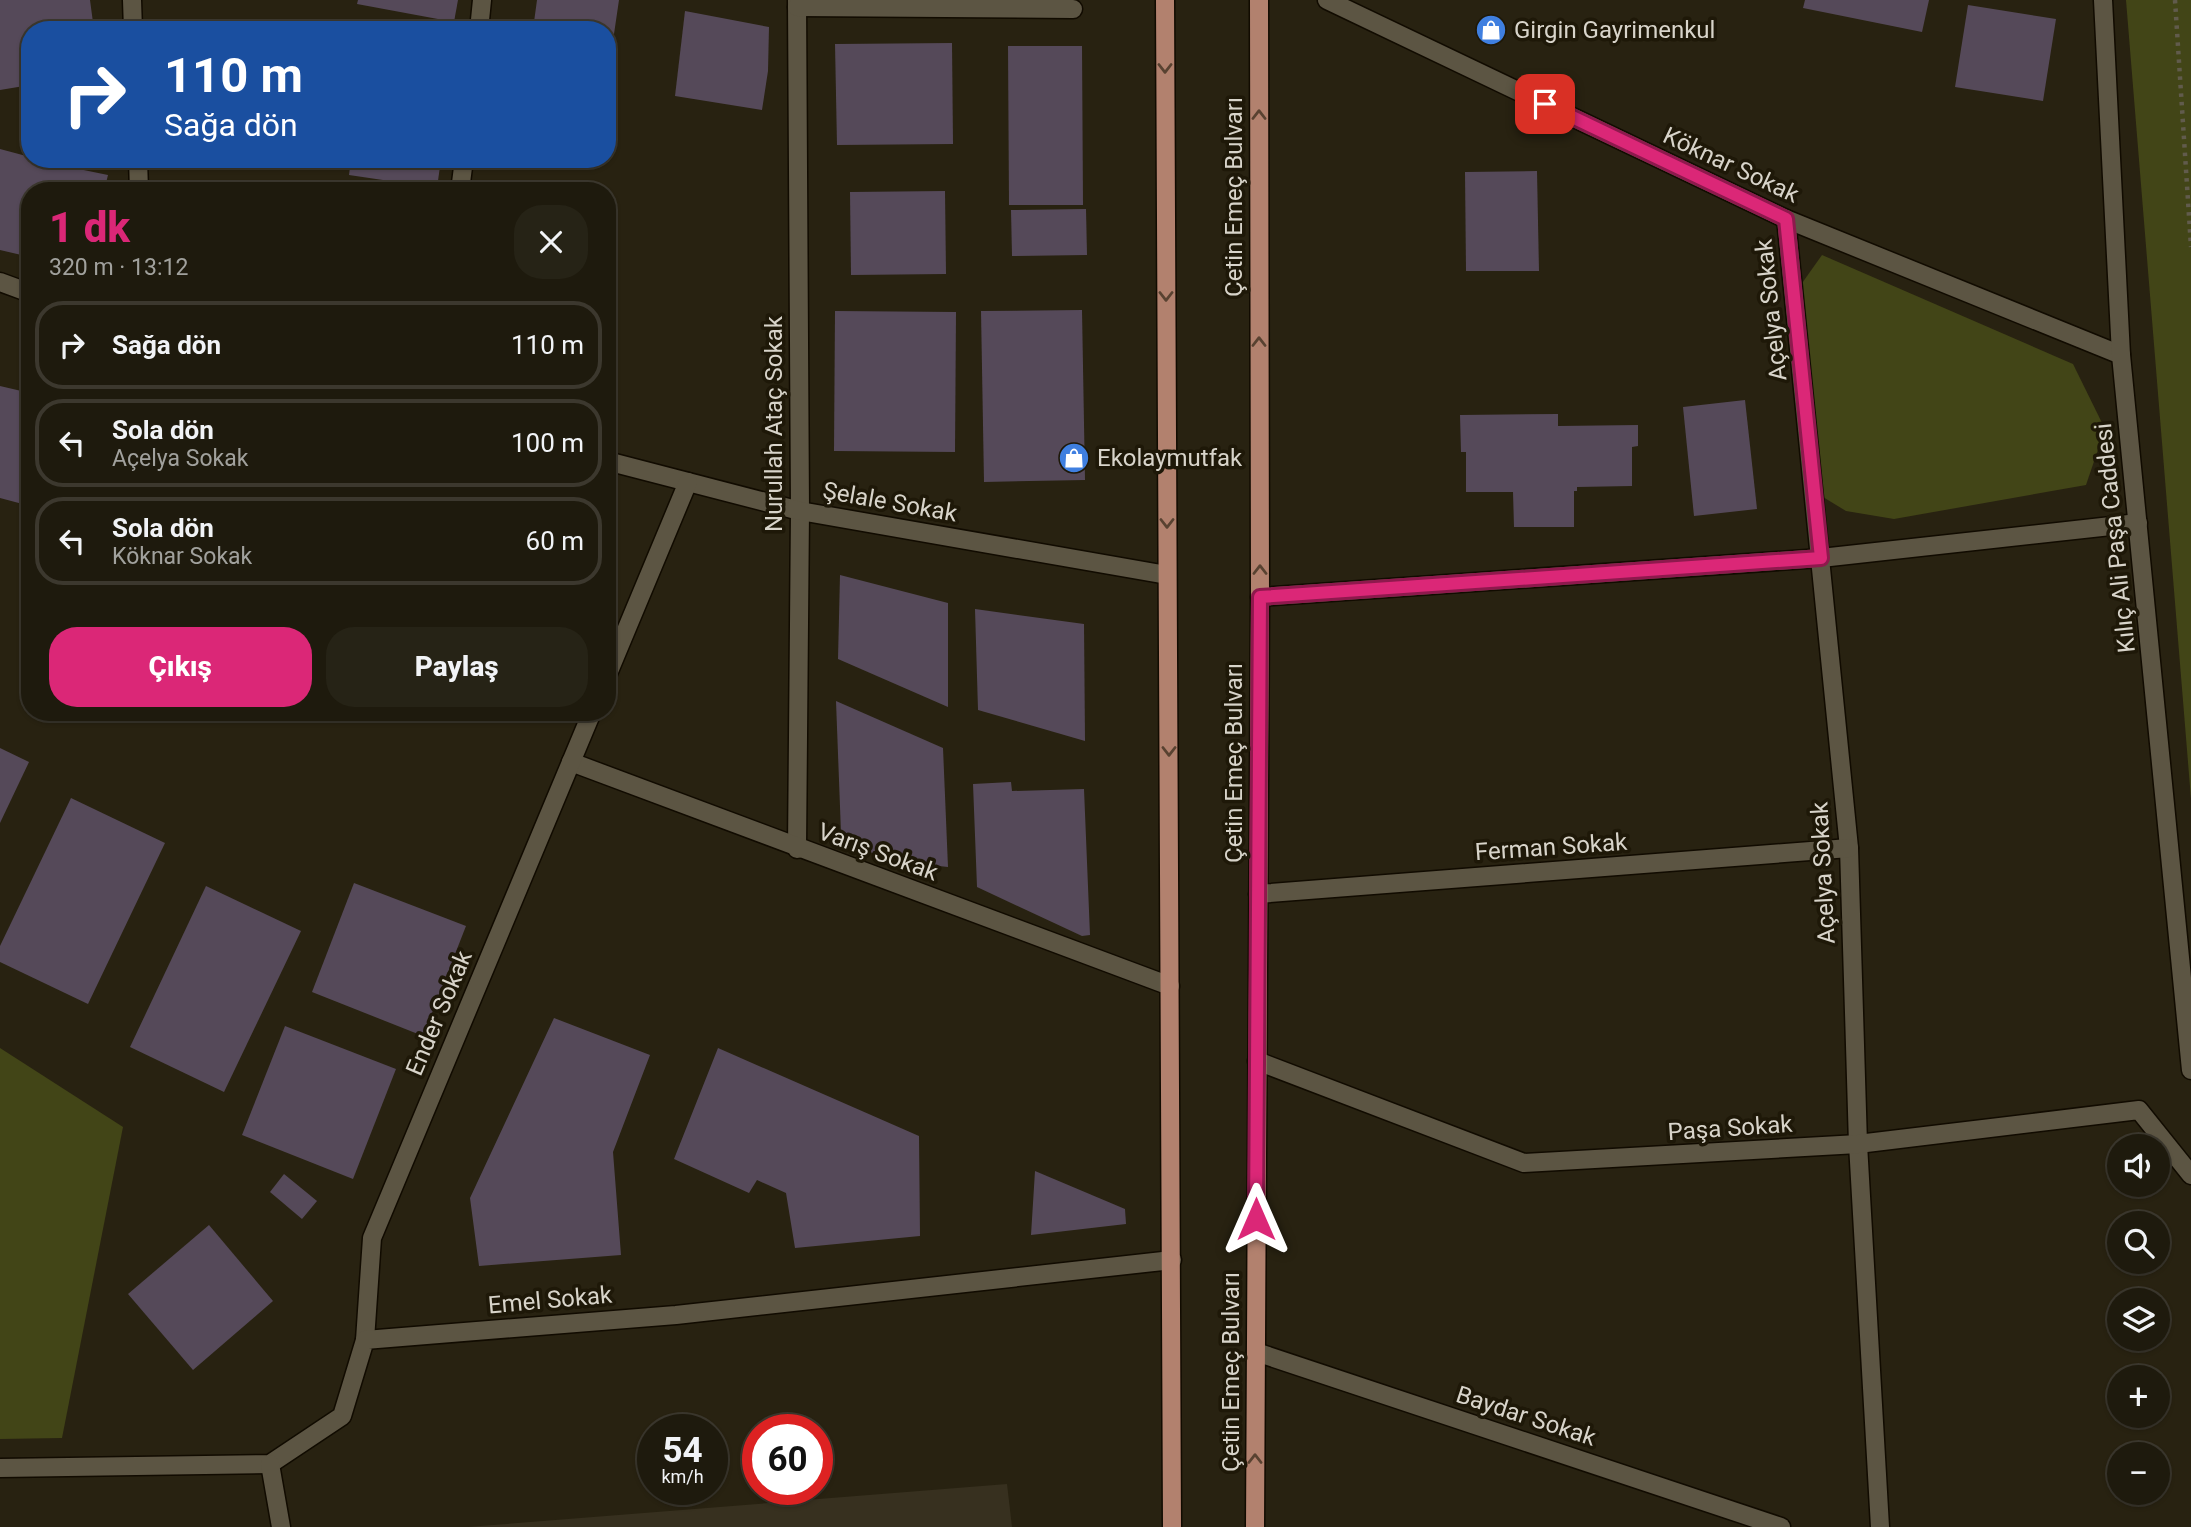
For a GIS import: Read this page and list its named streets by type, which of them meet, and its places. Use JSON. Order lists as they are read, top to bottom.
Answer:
{
  "streets": {
    "main road": ["Çetin Emeç Bulvarı"],
    "street": [
      "Köknar Sokak",
      "Açelya Sokak",
      "Nurullah Ataç Sokak",
      "Şelale Sokak",
      "Kılıç Ali Paşa Caddesi",
      "Ferman Sokak",
      "Varış Sokak",
      "Ender Sokak",
      "Paşa Sokak",
      "Emel Sokak",
      "Baydar Sokak"
    ]
  },
  "crossings": [
    ["Köknar Sokak", "Açelya Sokak"],
    ["Köknar Sokak", "Kılıç Ali Paşa Caddesi"],
    ["Çetin Emeç Bulvarı", "Ferman Sokak"],
    ["Çetin Emeç Bulvarı", "Paşa Sokak"],
    ["Çetin Emeç Bulvarı", "Baydar Sokak"],
    ["Açelya Sokak", "Ferman Sokak"],
    ["Açelya Sokak", "Paşa Sokak"],
    ["Nurullah Ataç Sokak", "Şelale Sokak"],
    ["Nurullah Ataç Sokak", "Varış Sokak"],
    ["Varış Sokak", "Ender Sokak"],
    ["Ender Sokak", "Emel Sokak"]
  ],
  "places": {
    "shop": ["Girgin Gayrimenkul", "Ekolaymutfak"]
  },
  "page": {
    "turn": ["110 m", "Sağa dön"],
    "heading": ["1 dk", "320 m · 13:12"],
    "list": [
      {
        "name": "Sağa dön",
        "value": "110 m"
      },
      {
        "name": "Sola dön",
        "note": "Açelya Sokak",
        "value": "100 m"
      },
      {
        "name": "Sola dön",
        "note": "Köknar Sokak",
        "value": "60 m"
      }
    ],
    "buttons": ["Çıkış", "Paylaş"],
    "map_buttons": ["+", "−"],
    "speed": "54 km/h",
    "limit": "60"
  }
}
